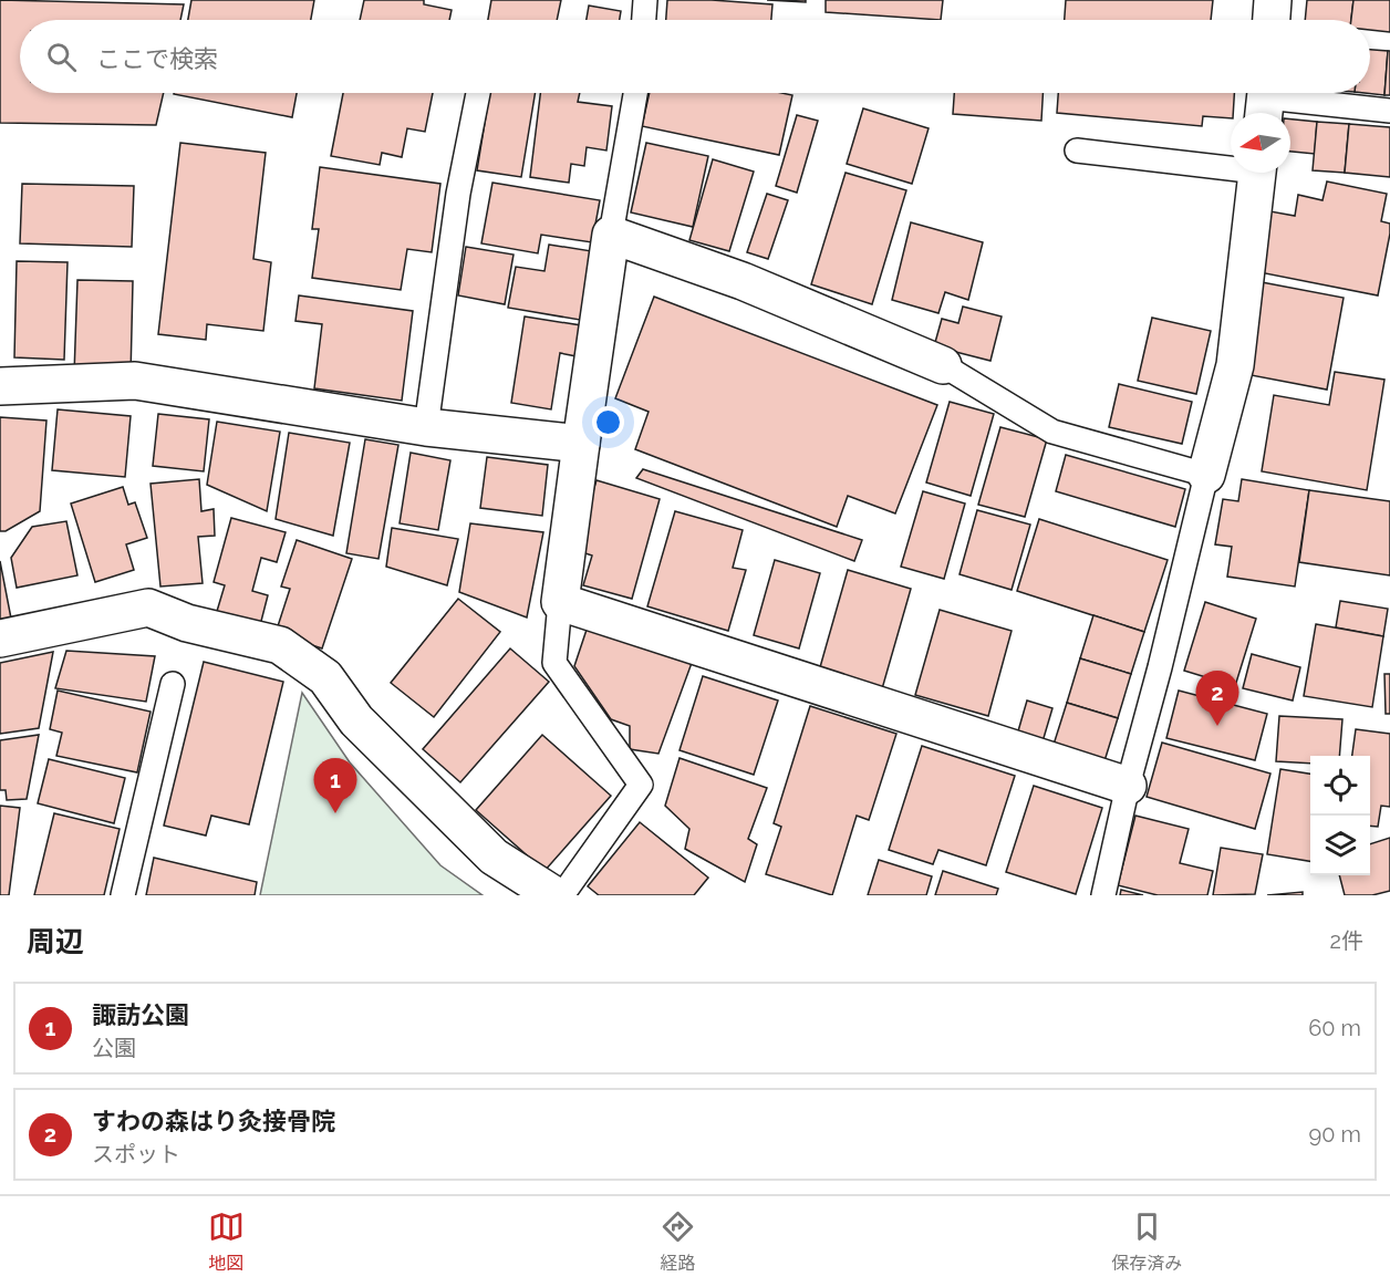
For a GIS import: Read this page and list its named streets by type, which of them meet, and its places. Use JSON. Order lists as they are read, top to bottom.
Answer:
{
  "north": "left",
  "page": {
    "search": "ここで検索",
    "pins": ["2", "1"],
    "heading": ["周辺", "2件"],
    "list": [
      {
        "mark": "1",
        "name": "諏訪公園",
        "note": "公園",
        "value": "60 m"
      },
      {
        "mark": "2",
        "name": "すわの森はり灸接骨院",
        "note": "スポット",
        "value": "90 m"
      }
    ],
    "nav": ["地図", "経路", "保存済み"]
  }
}
